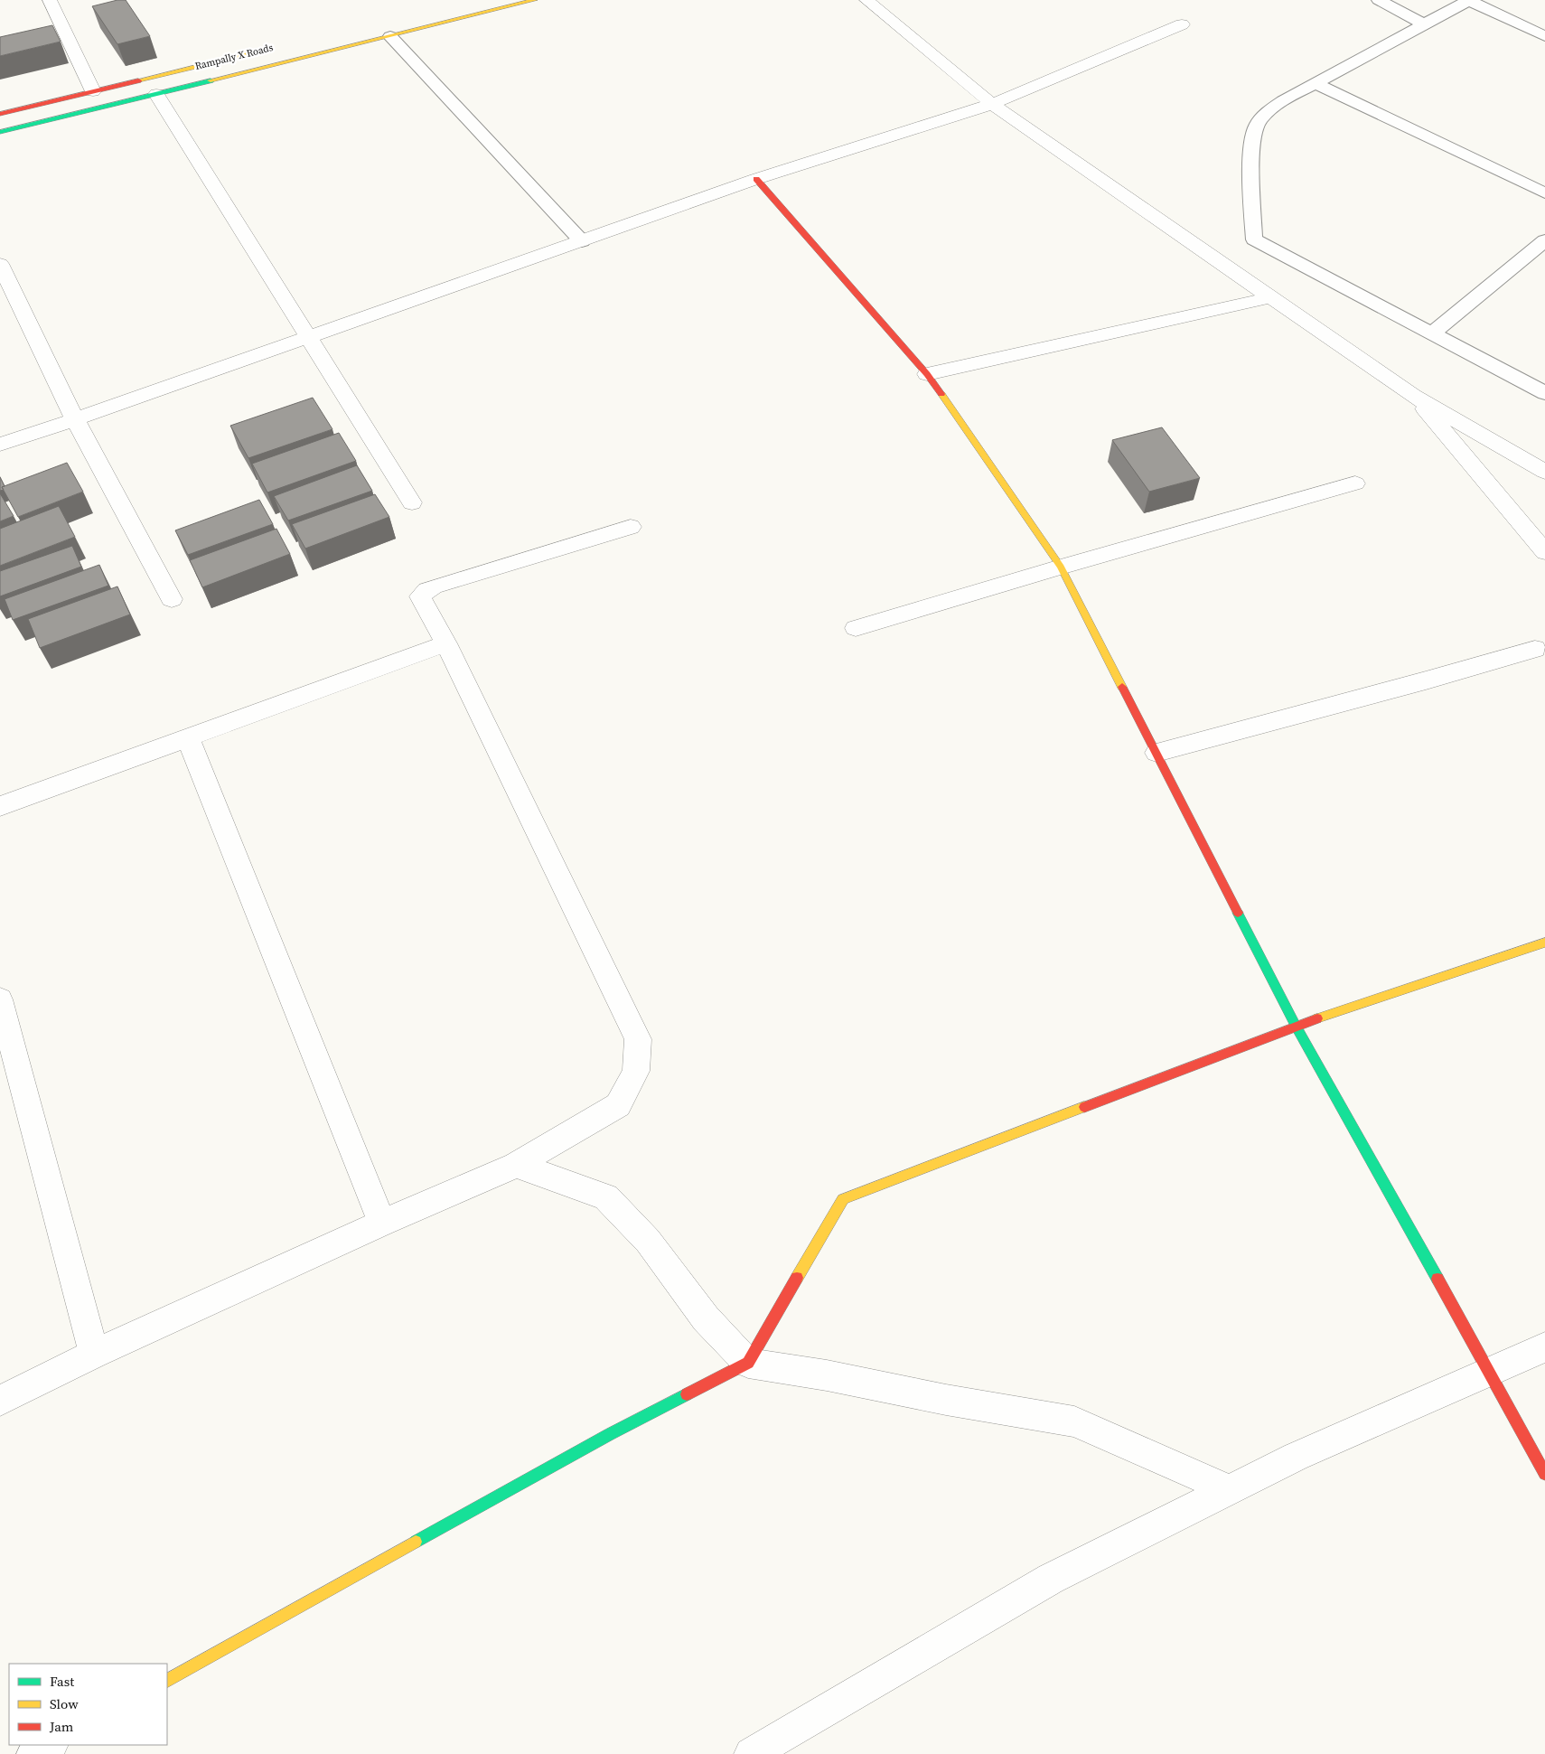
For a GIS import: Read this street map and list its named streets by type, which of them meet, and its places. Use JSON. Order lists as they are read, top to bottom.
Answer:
{
  "streets": {
    "street": ["Rampally X Roads"]
  },
  "legend": ["Fast", "Slow", "Jam"]
}
